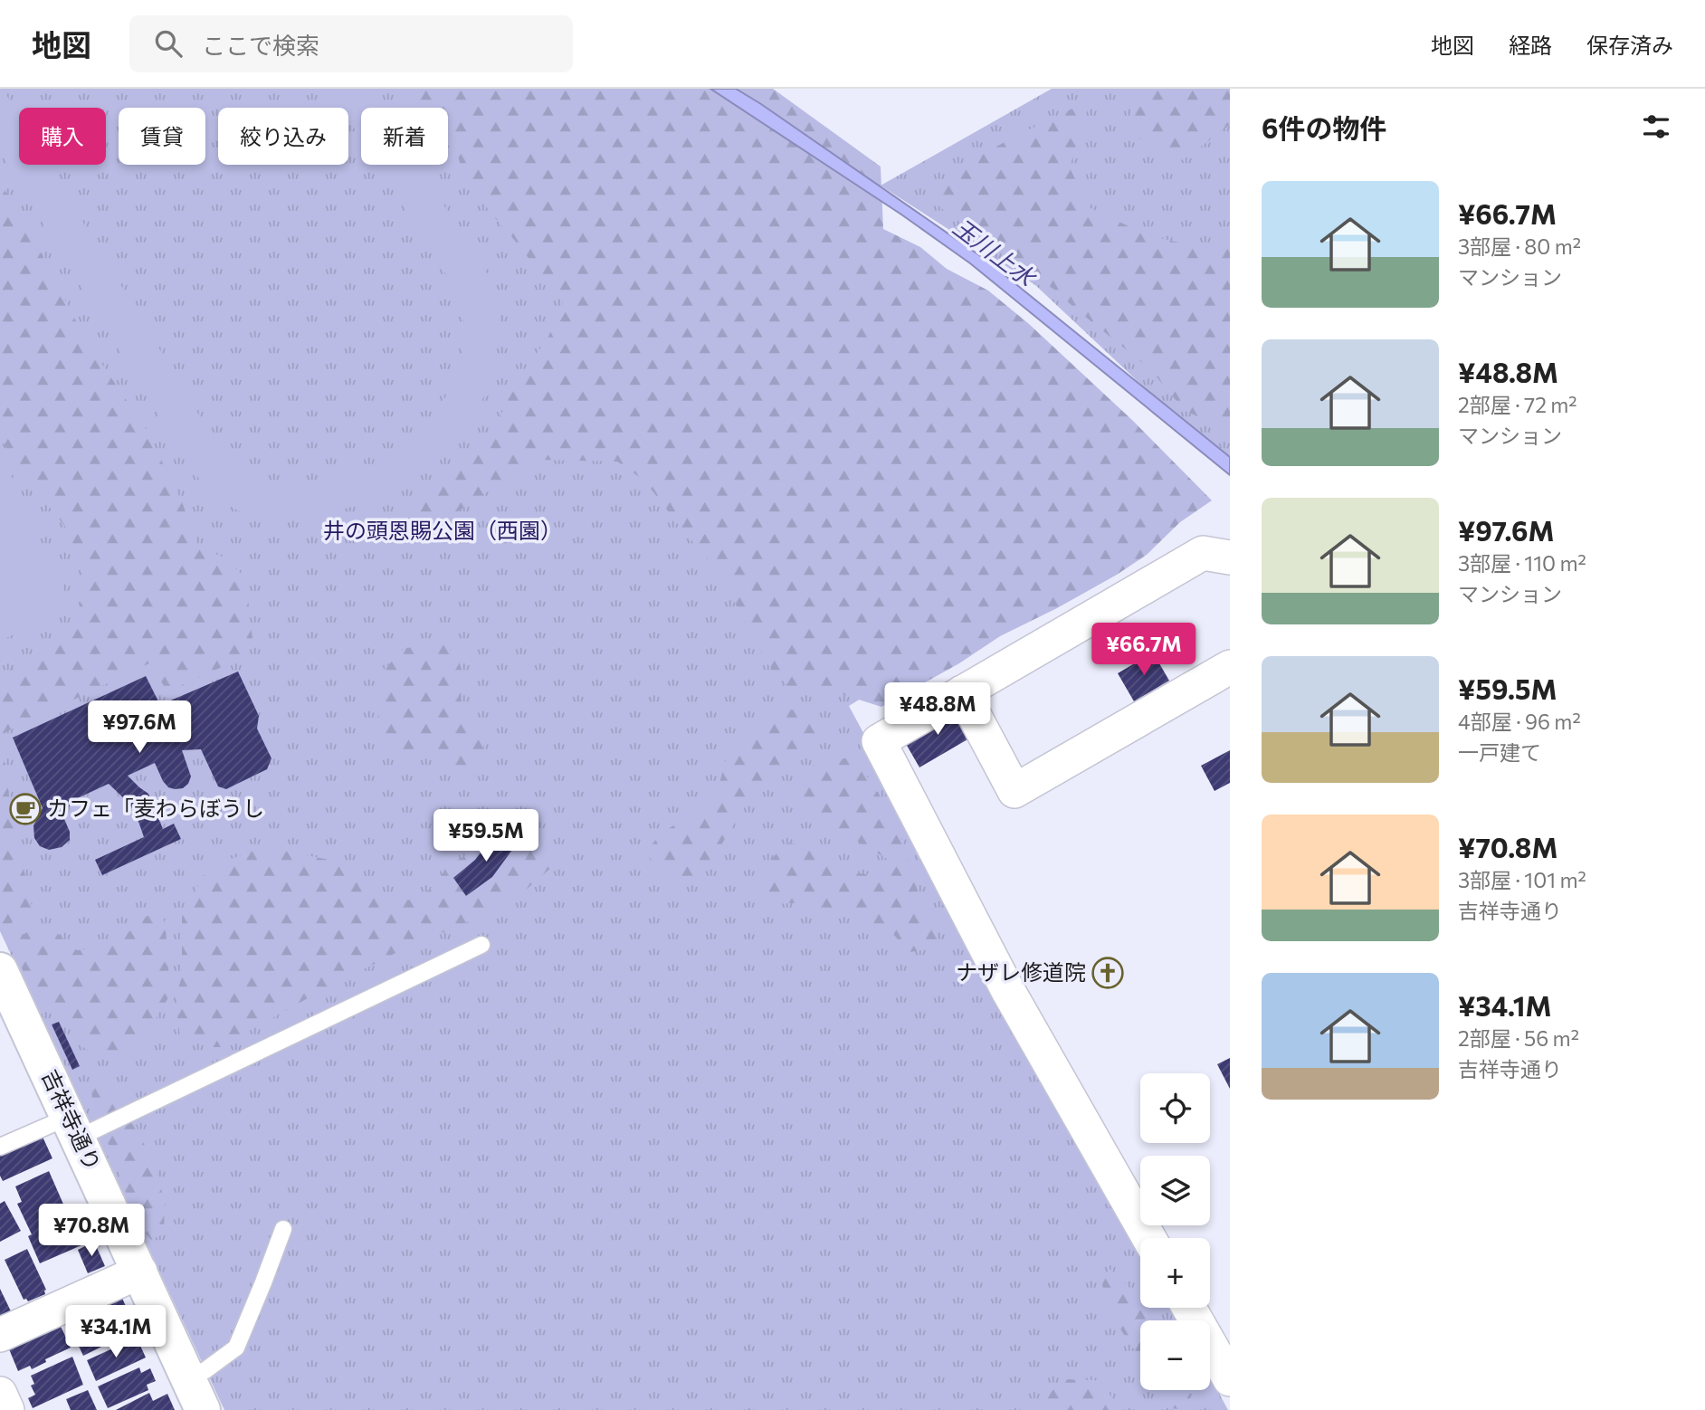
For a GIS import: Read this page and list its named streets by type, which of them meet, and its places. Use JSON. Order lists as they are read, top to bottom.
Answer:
{
  "streets": {
    "main road": ["吉祥寺通り"]
  },
  "water": ["玉川上水"],
  "parks": ["井の頭恩賜公園（西園）"],
  "places": {
    "cafe": ["カフェ「麦わらぼうし"],
    "church": ["ナザレ修道院"]
  },
  "page": {
    "header": "地図",
    "search": "ここで検索",
    "nav": ["地図", "経路", "保存済み"],
    "heading": "6件の物件",
    "chip": [
      "購入",
      "賃貸",
      "絞り込み",
      "新着"
    ],
    "list": [
      {
        "name": "¥66.7M",
        "note": "3部屋 · 80 m² · マンション"
      },
      {
        "name": "¥48.8M",
        "note": "2部屋 · 72 m² · マンション"
      },
      {
        "name": "¥97.6M",
        "note": "3部屋 · 110 m² · マンション"
      },
      {
        "name": "¥59.5M",
        "note": "4部屋 · 96 m² · 一戸建て"
      },
      {
        "name": "¥70.8M",
        "note": "3部屋 · 101 m² · 吉祥寺通り"
      },
      {
        "name": "¥34.1M",
        "note": "2部屋 · 56 m² · 吉祥寺通り"
      }
    ],
    "price": [
      "¥66.7M",
      "¥48.8M",
      "¥97.6M",
      "¥59.5M",
      "¥70.8M",
      "¥34.1M"
    ],
    "map_buttons": ["+", "−"]
  }
}
